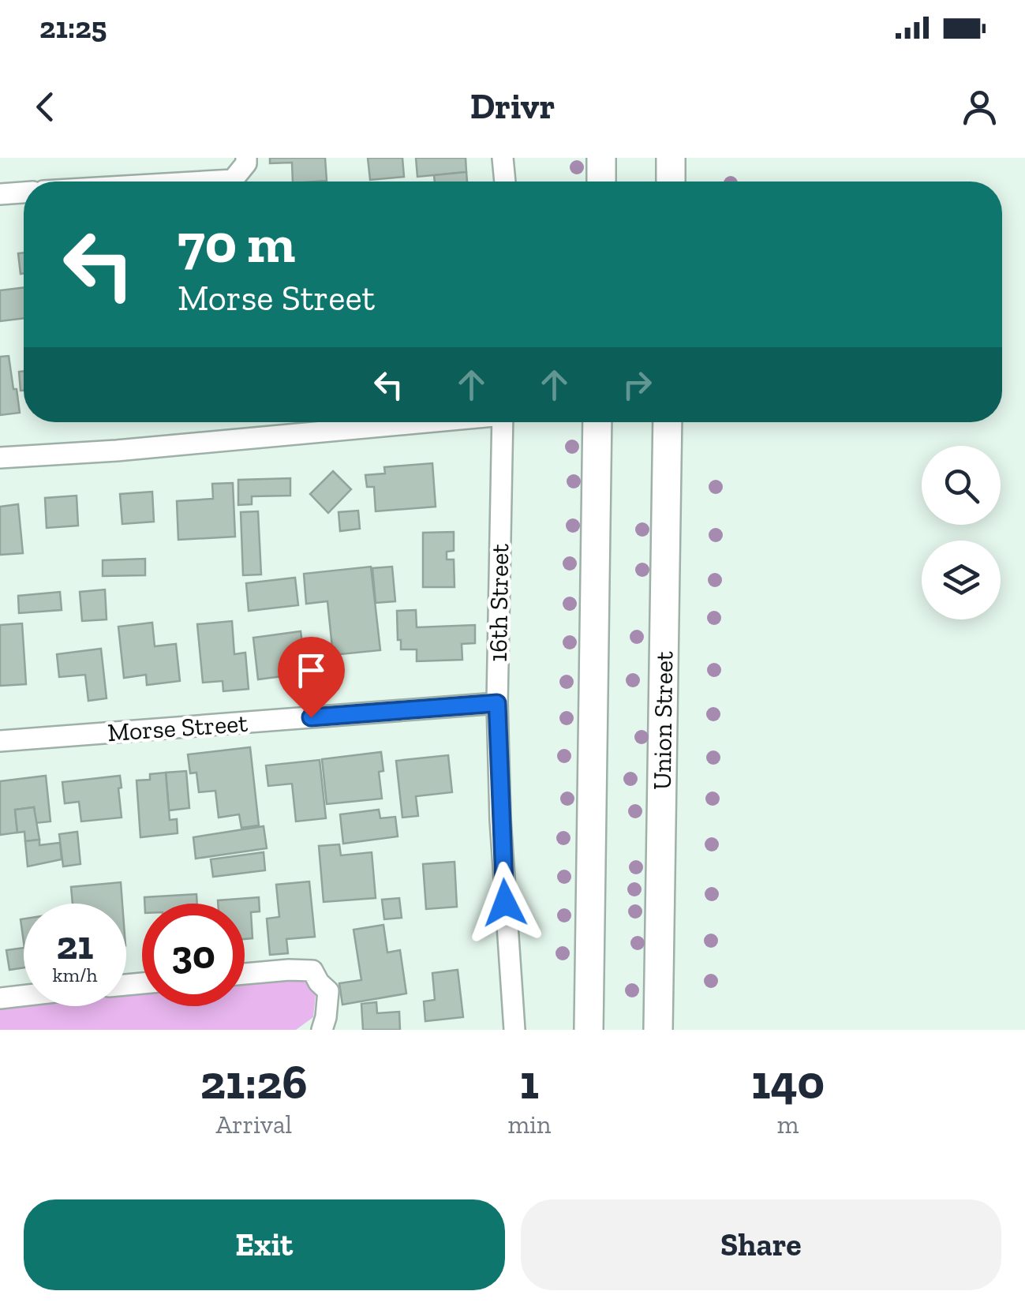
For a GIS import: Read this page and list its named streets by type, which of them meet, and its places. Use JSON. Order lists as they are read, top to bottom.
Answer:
{
  "streets": {
    "main road": ["Union Street"],
    "street": ["16th Street", "Morse Street"]
  },
  "crossings": [
    ["16th Street", "Morse Street"]
  ],
  "page": {
    "status": "21:25",
    "header": "Drivr",
    "turn": ["70 m", "Morse Street"],
    "speed": "21 km/h",
    "limit": "30",
    "eta": [
      "21:26",
      "Arrival",
      "1",
      "min",
      "140",
      "m"
    ],
    "buttons": ["Exit", "Share"]
  }
}
